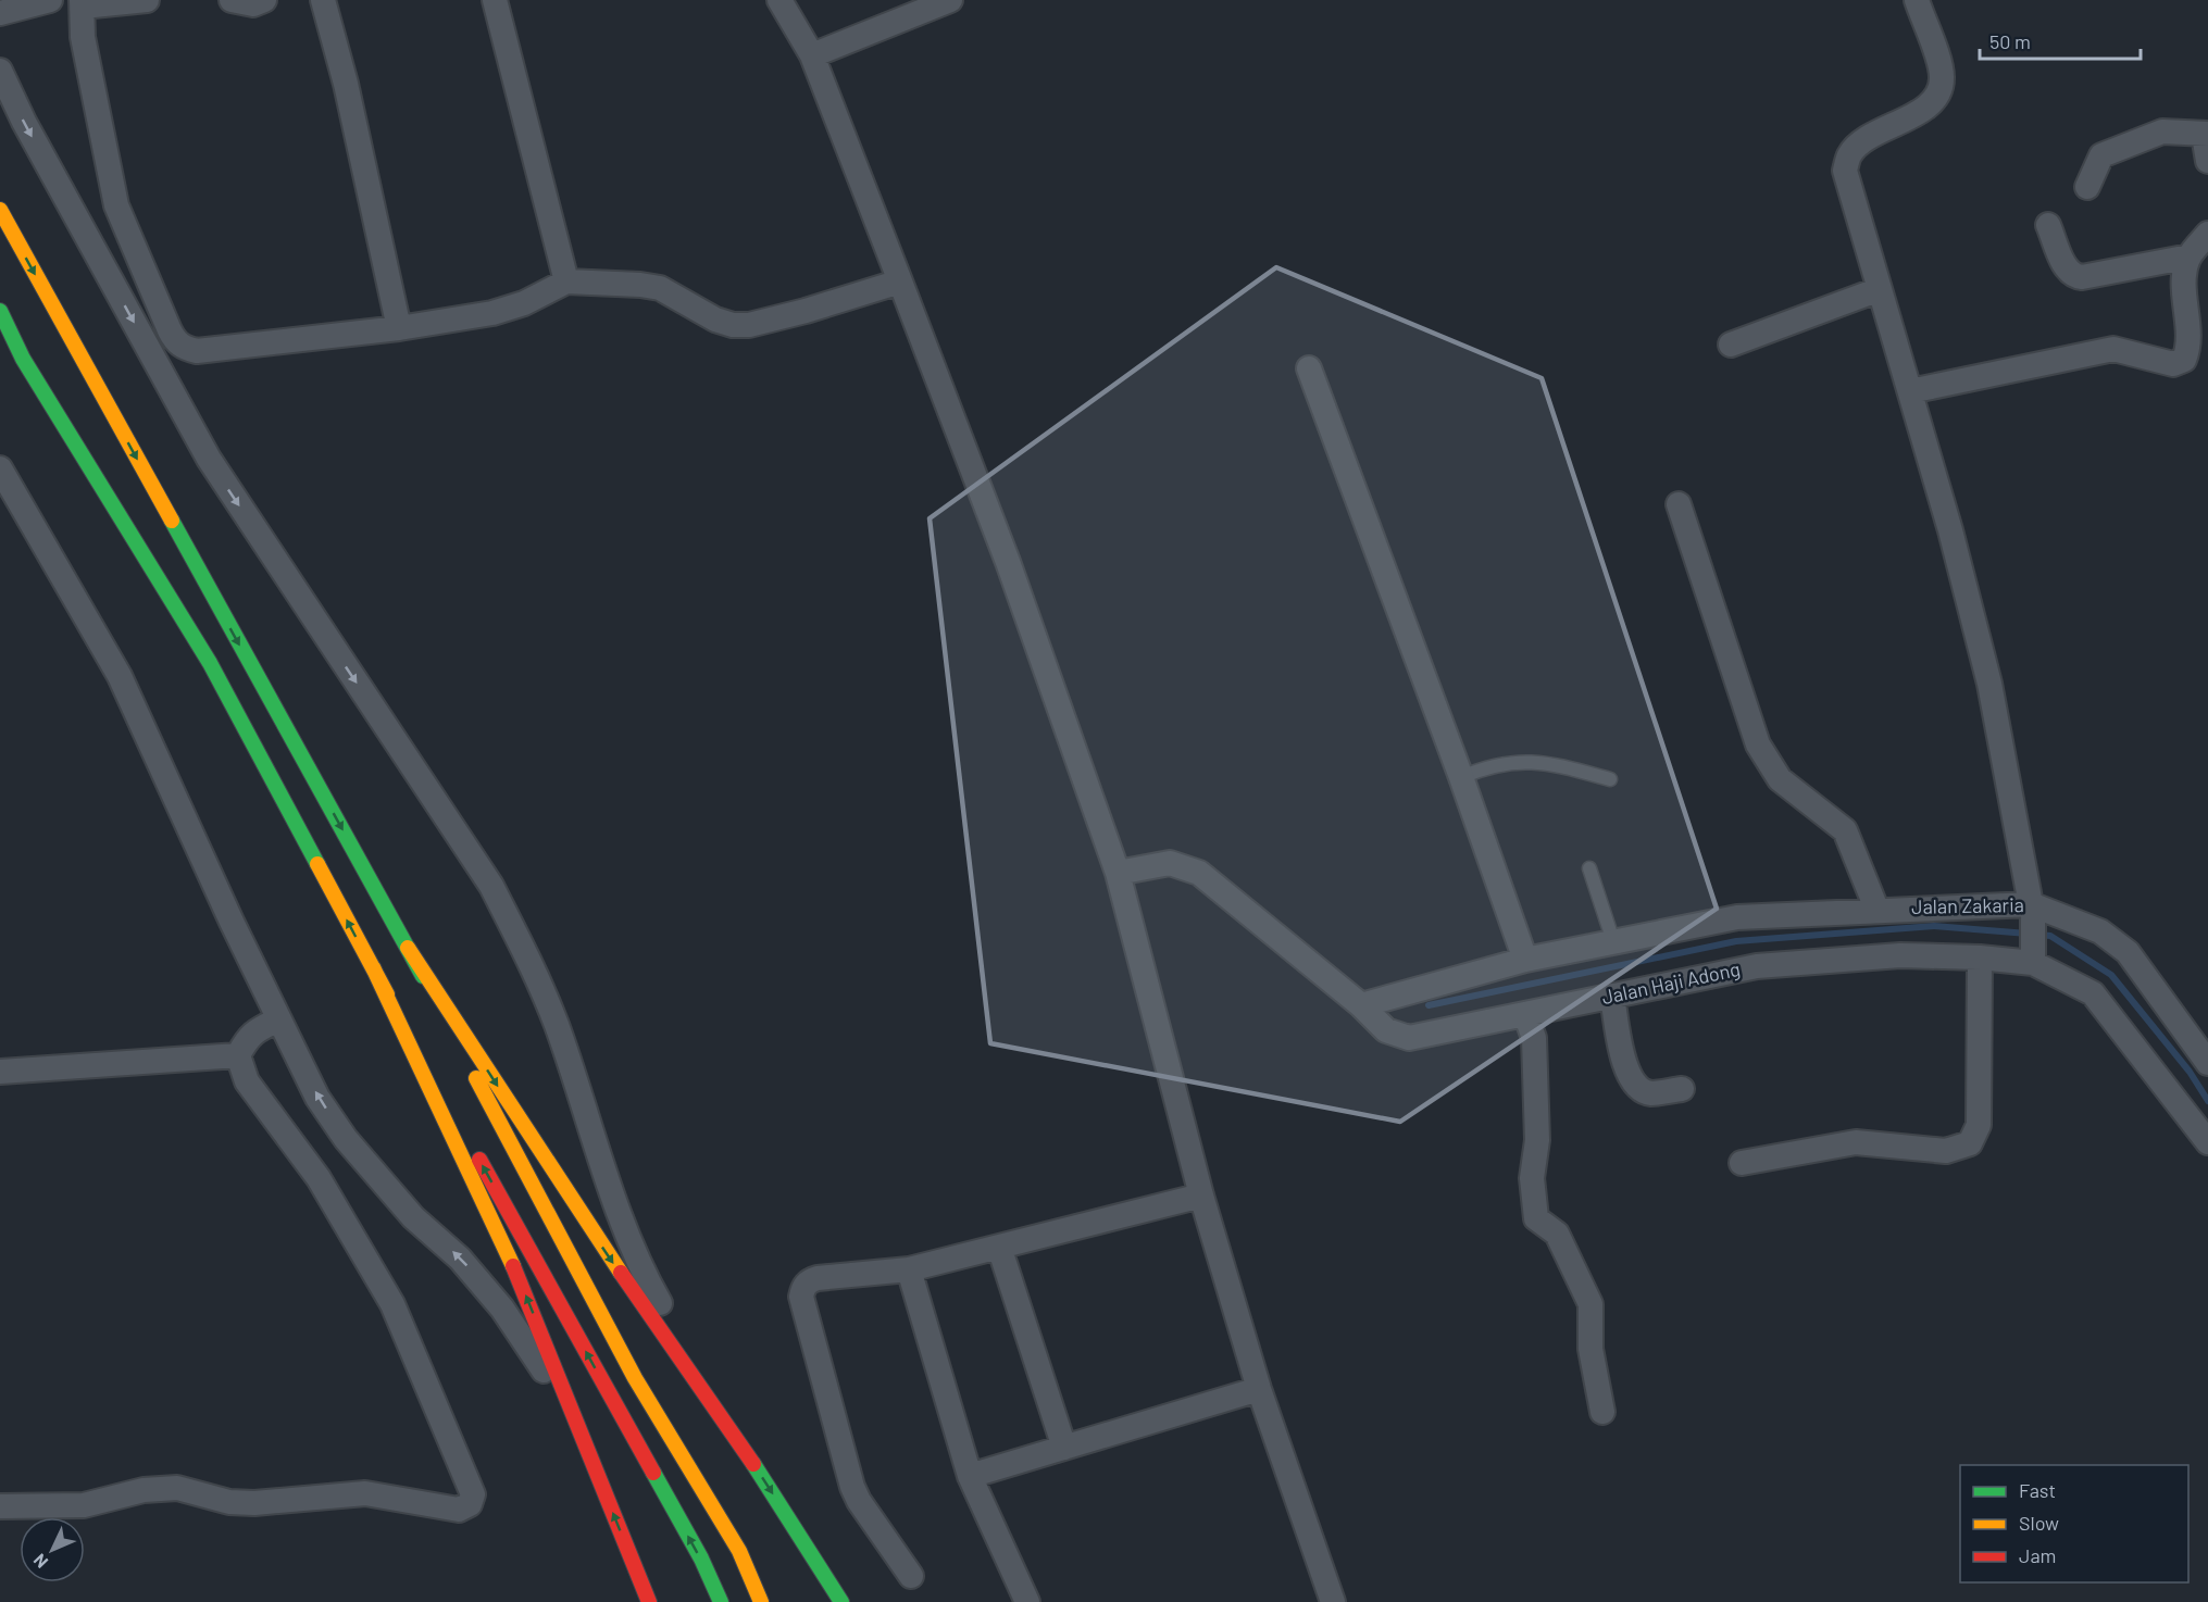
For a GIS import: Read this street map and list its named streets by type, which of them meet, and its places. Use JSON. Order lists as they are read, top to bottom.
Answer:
{
  "streets": {
    "street": ["Jalan Zakaria", "Jalan Haji Adong"]
  },
  "crossings": [
    ["Jalan Zakaria", "Jalan Haji Adong"]
  ],
  "legend": ["Fast", "Slow", "Jam"],
  "scale_bar": "50 m",
  "north": "bottom left"
}
